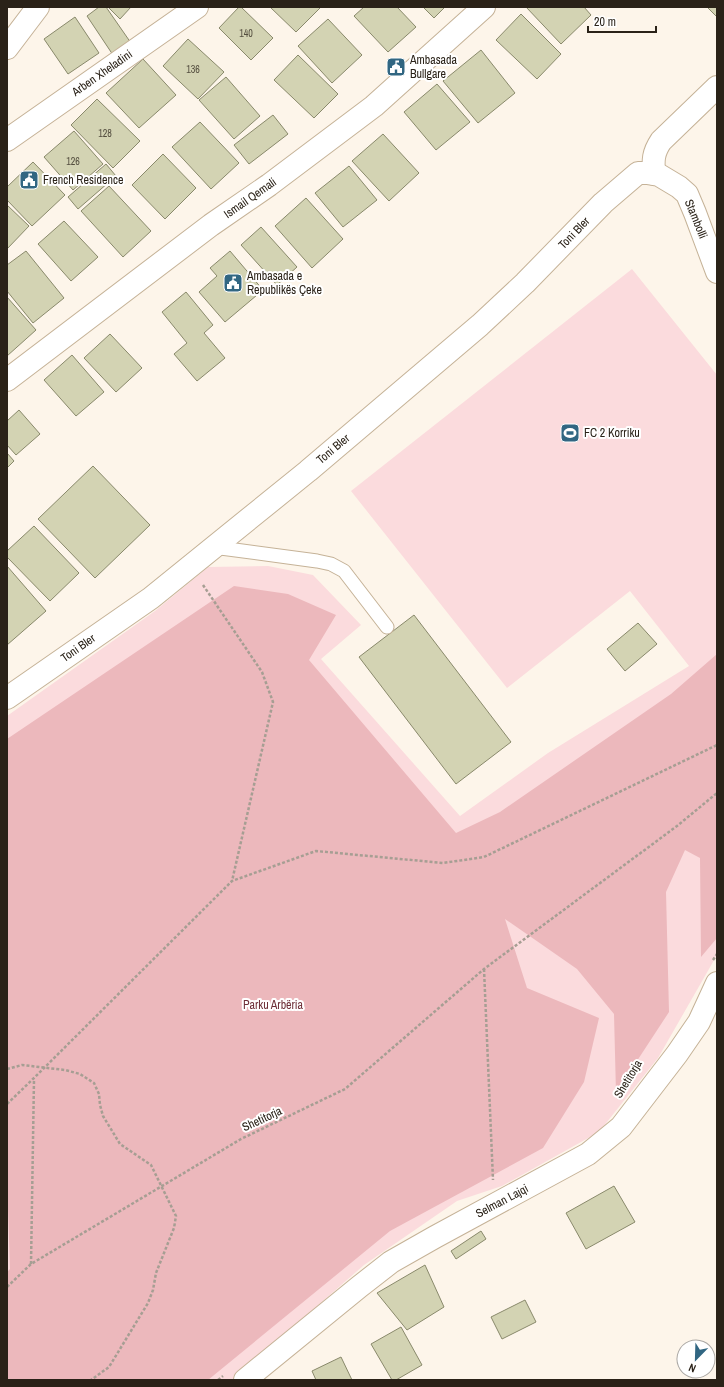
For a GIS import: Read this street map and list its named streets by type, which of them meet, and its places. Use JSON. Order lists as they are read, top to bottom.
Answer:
{
  "streets": {
    "street": [
      "Arben Xheladini",
      "Ismail Qemali",
      "Stambolli",
      "Toni Bler",
      "Selman Lajqi"
    ],
    "path": ["Shetitorja"]
  },
  "crossings": [
    ["Stambolli", "Toni Bler"]
  ],
  "parks": ["Parku Arbëria"],
  "places": {
    "public building": ["Ambasada Bullgare", "French Residence", "Ambasada e Republikës Çeke"],
    "sports": ["FC 2 Korriku"]
  },
  "house_numbers": [
    "140",
    "136",
    "128",
    "126"
  ],
  "scale_bar": "20 m",
  "north": "bottom left"
}
